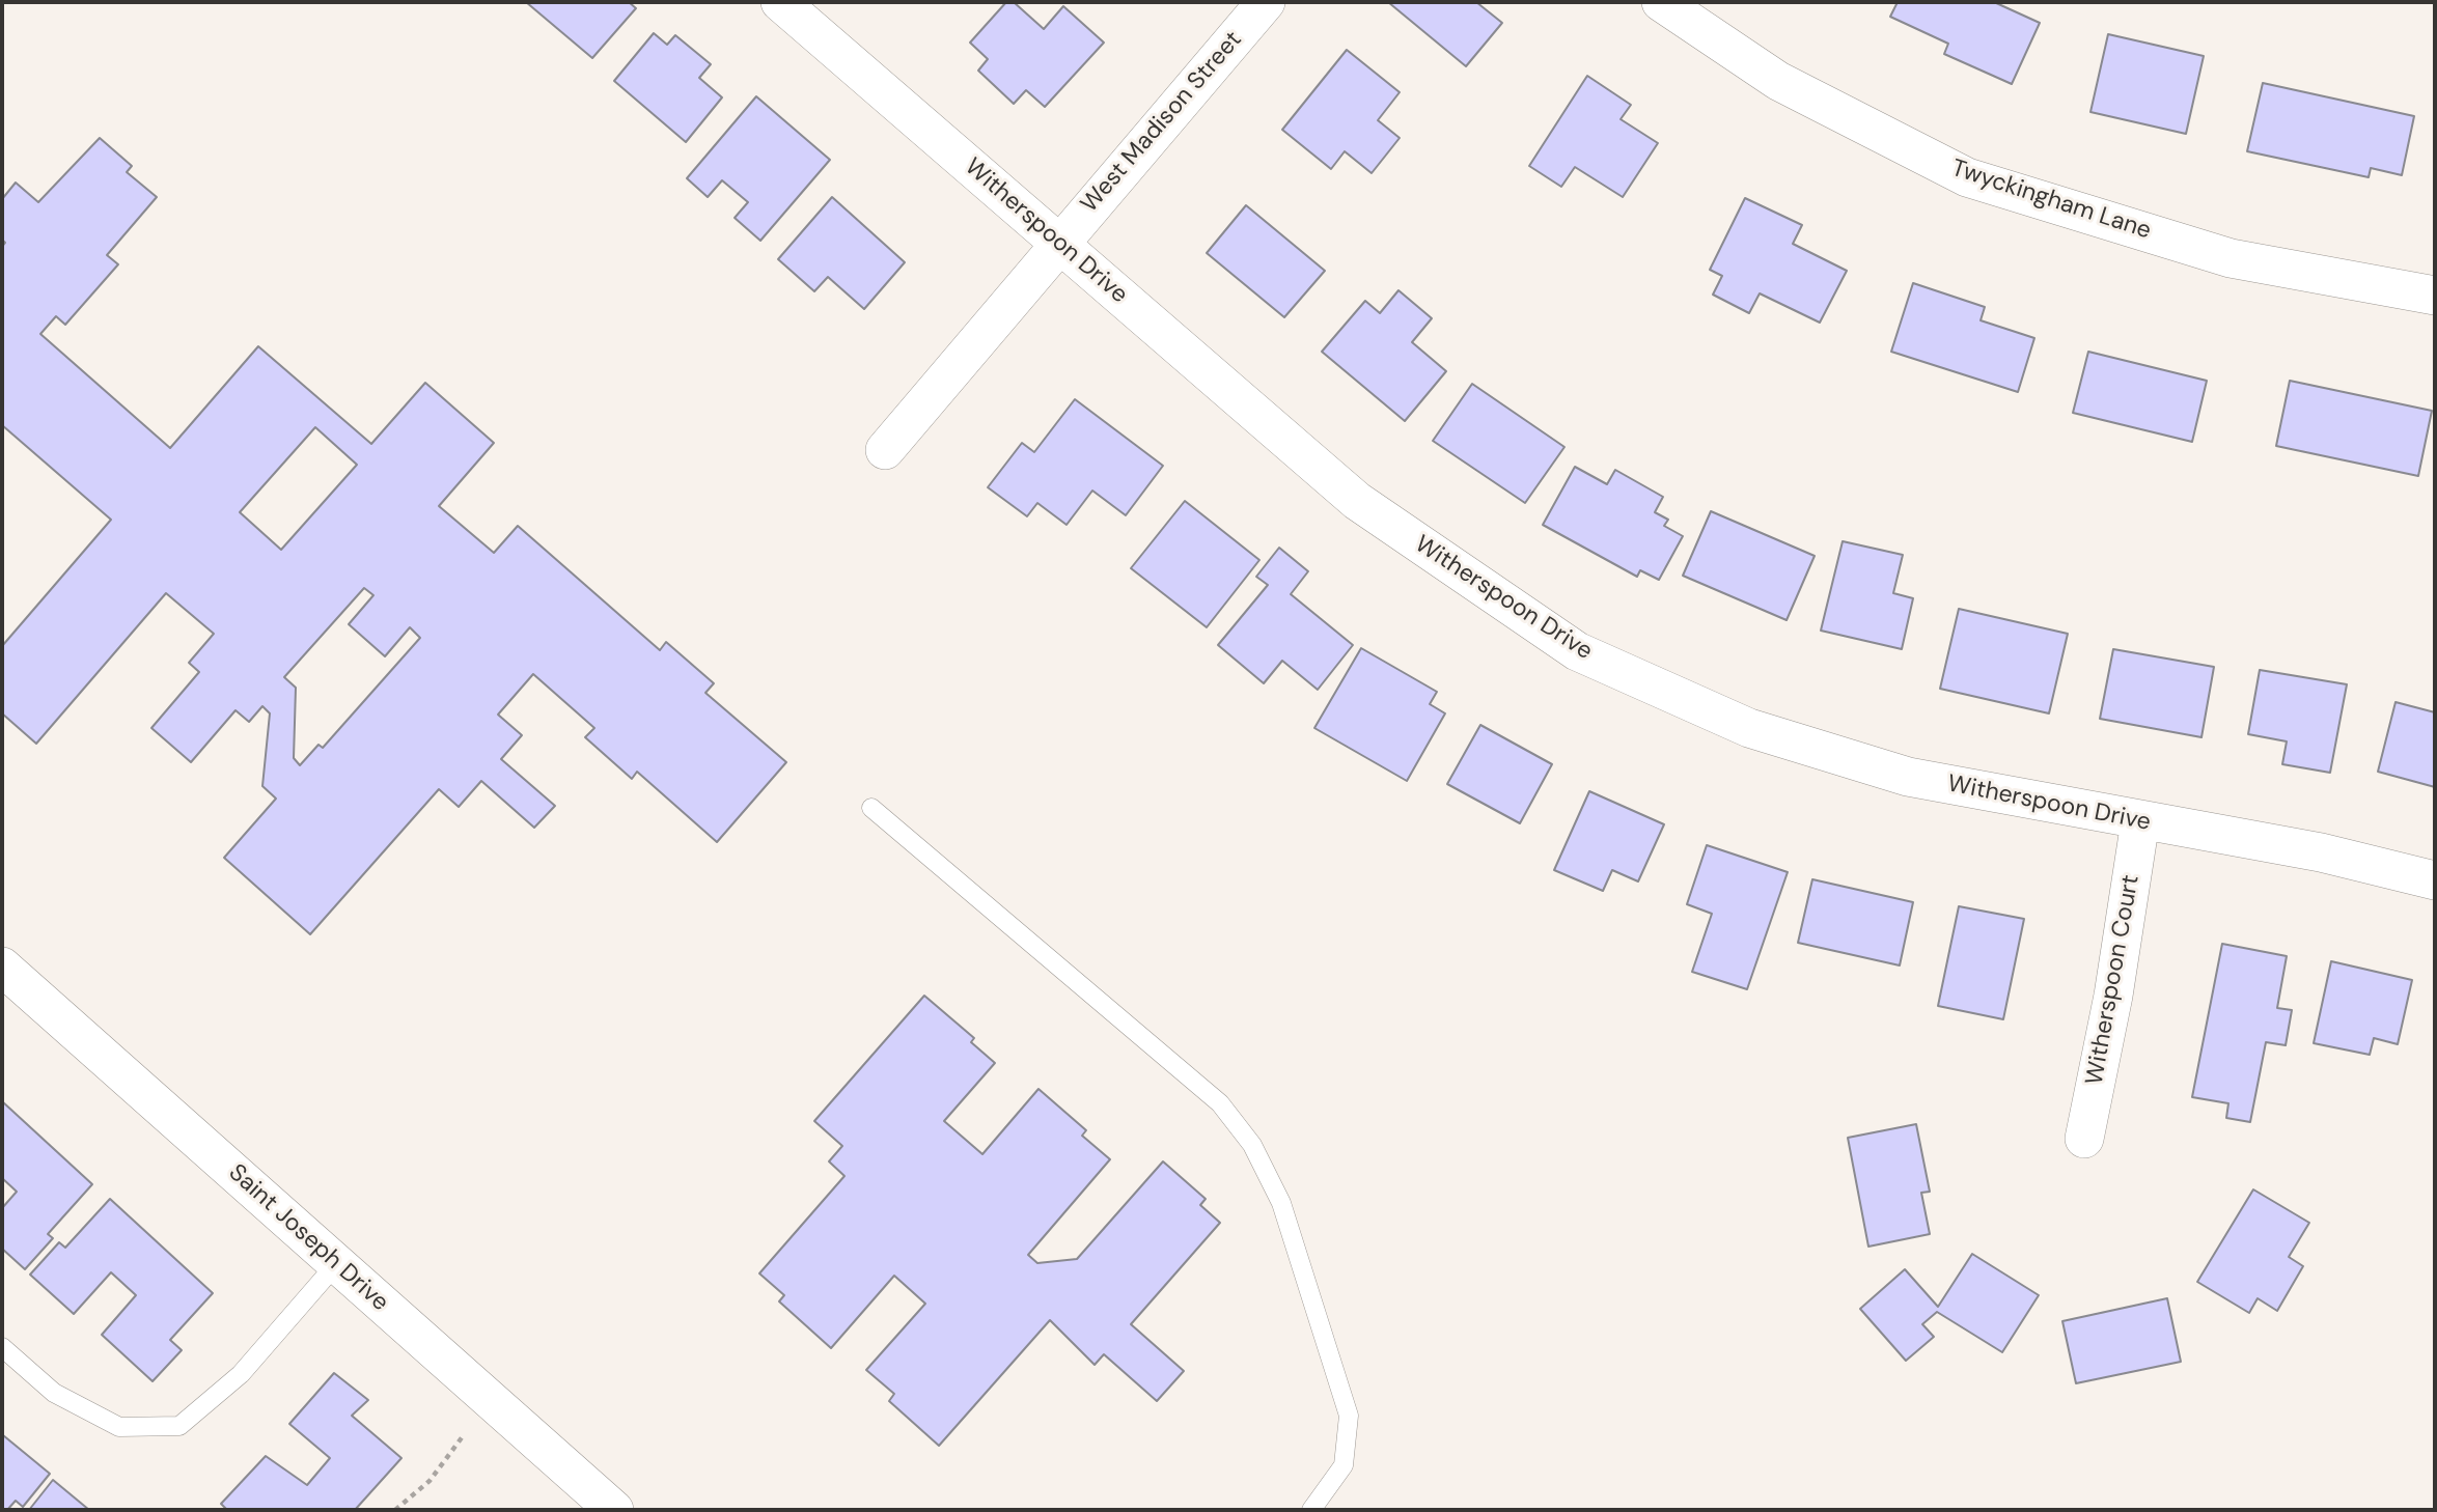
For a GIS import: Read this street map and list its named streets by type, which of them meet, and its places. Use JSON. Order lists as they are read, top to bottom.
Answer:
{
  "streets": {
    "street": [
      "West Madison Street",
      "Twyckingham Lane",
      "Witherspoon Drive",
      "Witherspoon Court",
      "Saint Joseph Drive"
    ]
  },
  "crossings": [
    ["West Madison Street", "Witherspoon Drive"],
    ["Witherspoon Drive", "Witherspoon Court"]
  ]
}
